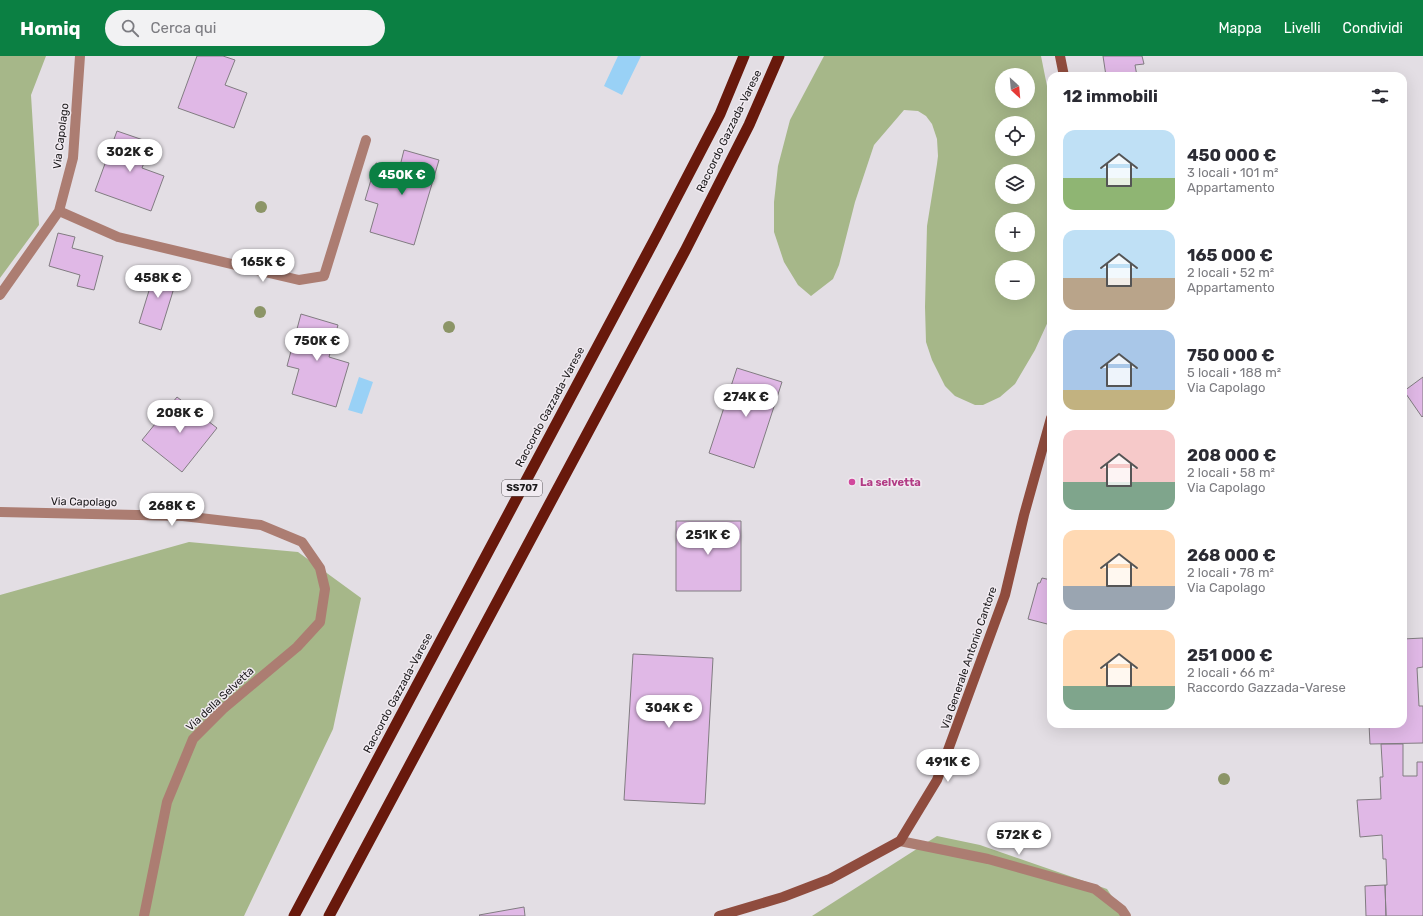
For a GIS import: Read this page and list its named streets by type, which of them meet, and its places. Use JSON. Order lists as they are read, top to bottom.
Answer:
{
  "streets": {
    "highway": ["Raccordo Gazzada-Varese", "SS707"],
    "main road": ["Via Generale Antonio Cantore"],
    "street": ["Via Capolago", "Via della Selvetta"]
  },
  "crossings": [
    ["Via Capolago", "Via della Selvetta"]
  ],
  "places": ["La selvetta"],
  "north": "bottom right",
  "page": {
    "header": "Homiq",
    "search": "Cerca qui",
    "nav": ["Mappa", "Livelli", "Condividi"],
    "map_buttons": ["+", "−"],
    "heading": "12 immobili",
    "list": [
      {
        "name": "450 000 €",
        "note": "3 locali · 101 m² · Appartamento"
      },
      {
        "name": "165 000 €",
        "note": "2 locali · 52 m² · Appartamento"
      },
      {
        "name": "750 000 €",
        "note": "5 locali · 188 m² · Via Capolago"
      },
      {
        "name": "208 000 €",
        "note": "2 locali · 58 m² · Via Capolago"
      },
      {
        "name": "268 000 €",
        "note": "2 locali · 78 m² · Via Capolago"
      },
      {
        "name": "251 000 €",
        "note": "2 locali · 66 m² · Raccordo Gazzada-Varese"
      }
    ],
    "price": [
      "302K €",
      "450K €",
      "165K €",
      "458K €",
      "750K €",
      "274K €",
      "208K €",
      "268K €",
      "251K €",
      "304K €",
      "491K €",
      "572K €"
    ]
  }
}
